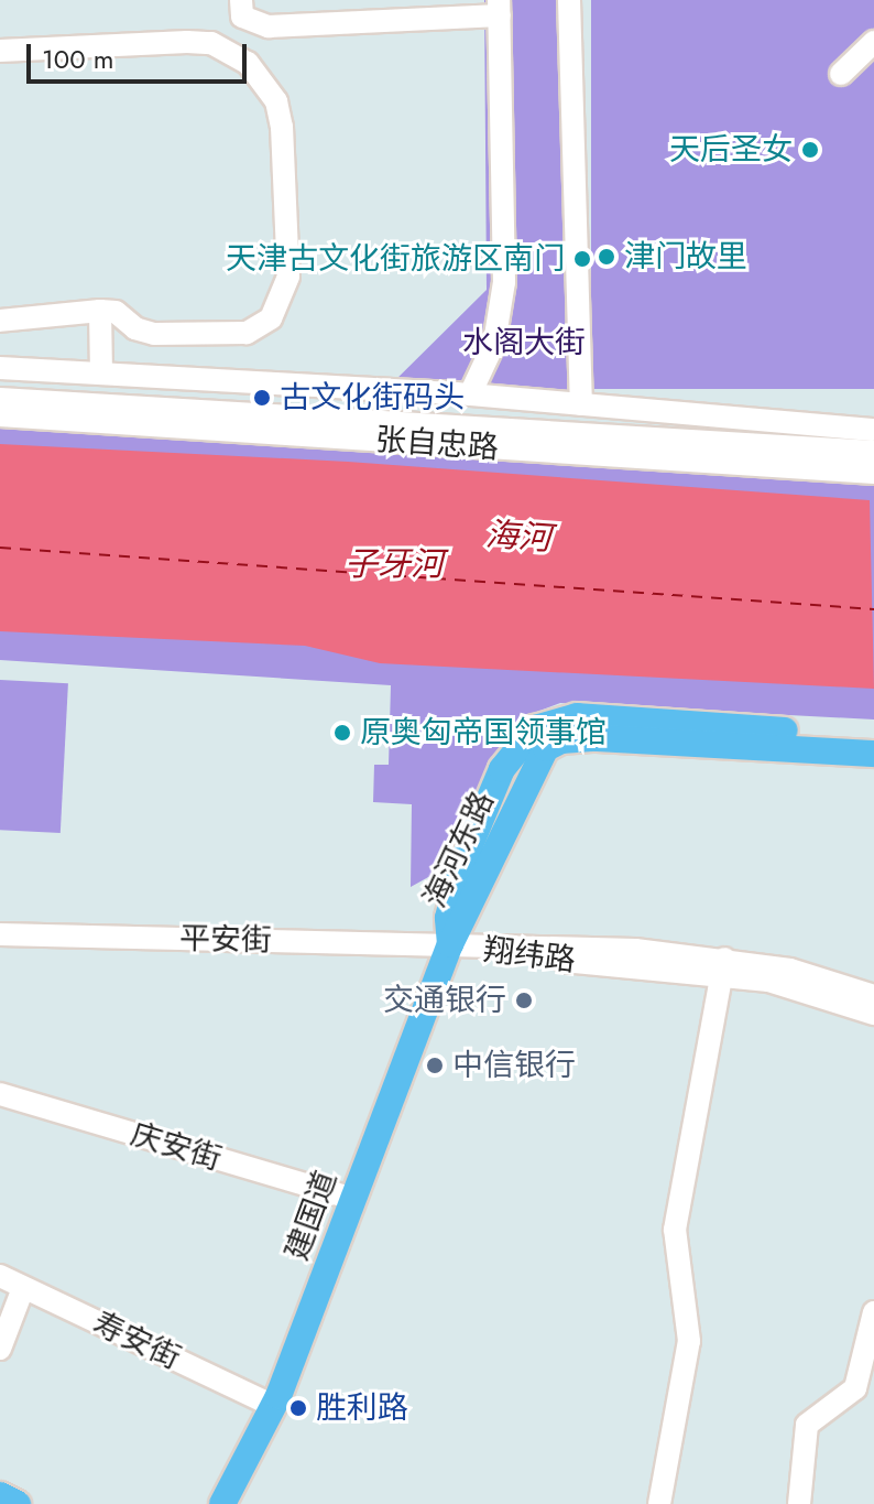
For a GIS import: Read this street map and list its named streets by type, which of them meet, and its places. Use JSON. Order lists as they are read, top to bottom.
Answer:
{
  "streets": {
    "main road": ["海河东路", "建国道"],
    "street": [
      "张自忠路",
      "平安街",
      "翔纬路",
      "庆安街",
      "寿安街"
    ]
  },
  "crossings": [
    ["海河东路", "平安街"],
    ["海河东路", "翔纬路"],
    ["海河东路", "建国道"],
    ["平安街", "翔纬路"],
    ["平安街", "建国道"],
    ["翔纬路", "建国道"],
    ["庆安街", "建国道"],
    ["建国道", "寿安街"]
  ],
  "water": ["海河", "子牙河"],
  "parks": ["水阁大街"],
  "places": [
    "天后圣女",
    "津门故里",
    "天津古文化街旅游区南门",
    "古文化街码头",
    "原奥匈帝国领事馆",
    "交通银行",
    "中信银行",
    "胜利路"
  ],
  "scale_bar": "100 m"
}
